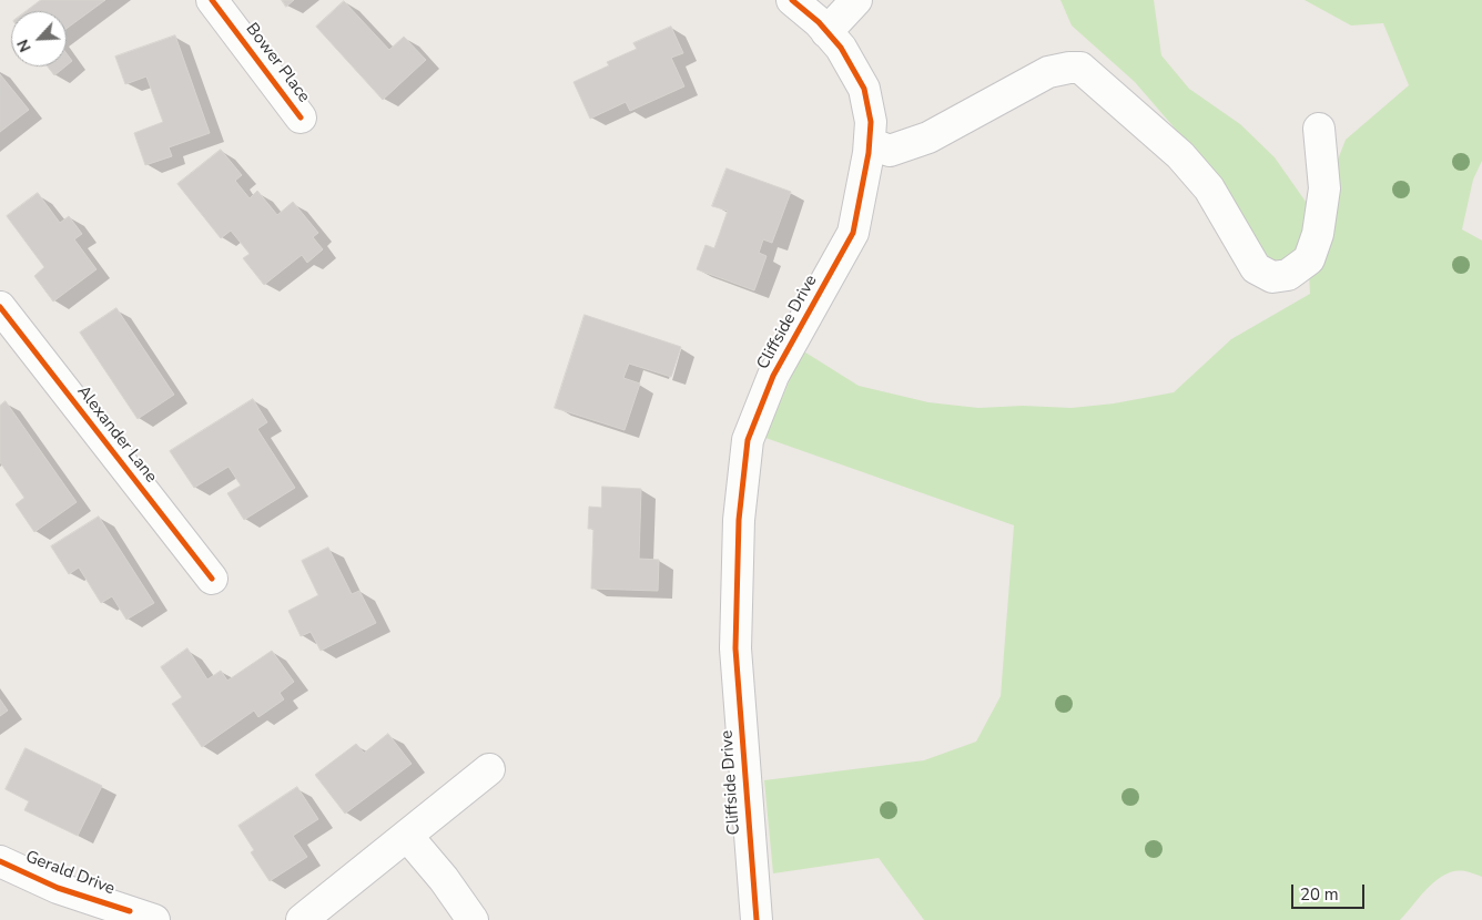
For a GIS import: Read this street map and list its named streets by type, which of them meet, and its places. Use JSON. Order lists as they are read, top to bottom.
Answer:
{
  "streets": {
    "street": [
      "Bower Place",
      "Cliffside Drive",
      "Alexander Lane",
      "Gerald Drive"
    ]
  },
  "scale_bar": "20 m",
  "north": "bottom left"
}
